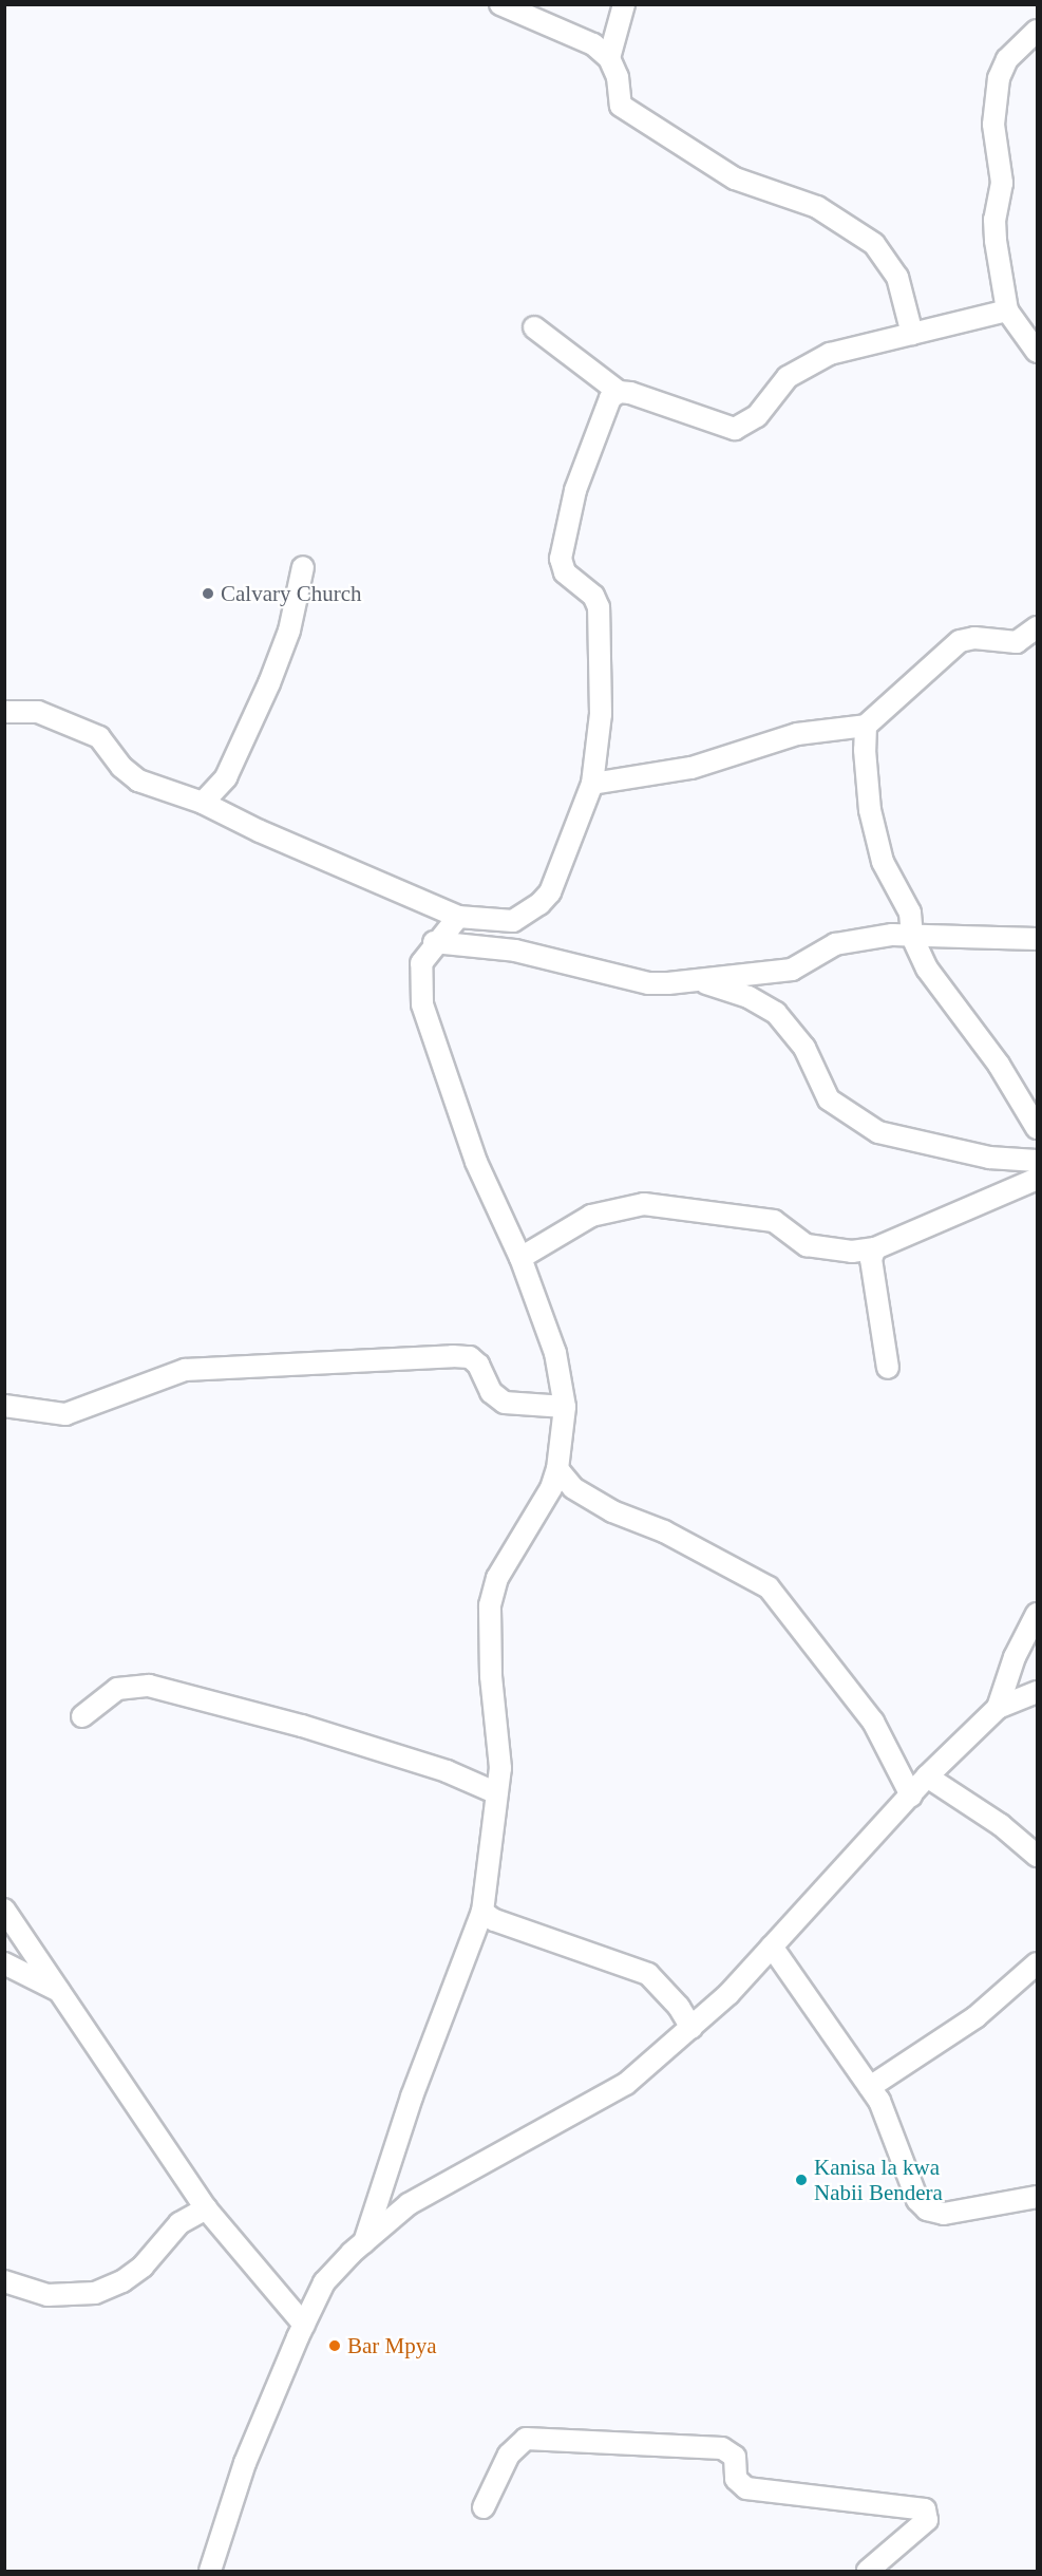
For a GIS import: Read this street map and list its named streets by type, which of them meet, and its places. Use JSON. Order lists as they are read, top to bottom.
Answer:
{
  "places": ["Calvary Church", "Kanisa la kwa Nabii Bendera", "Bar Mpya"]
}
